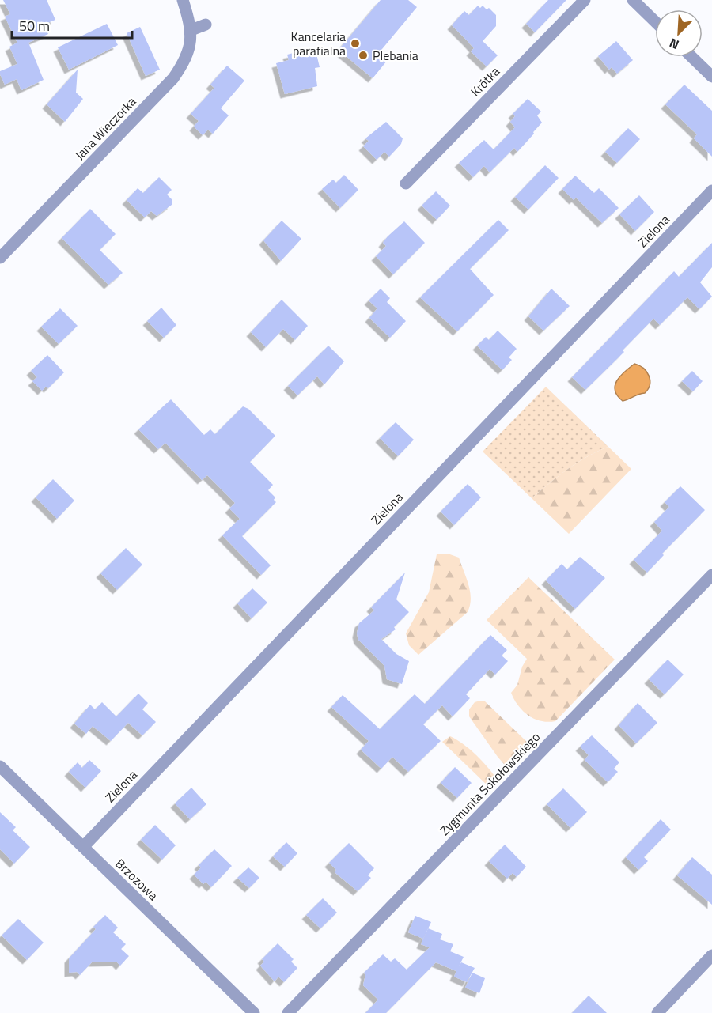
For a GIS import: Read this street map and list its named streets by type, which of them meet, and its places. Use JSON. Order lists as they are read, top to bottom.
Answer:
{
  "streets": {
    "street": [
      "Krótka",
      "Jana Wieczorka",
      "Zielona",
      "Zygmunta Sokołowskiego",
      "Brzozowa"
    ]
  },
  "crossings": [
    ["Zielona", "Brzozowa"]
  ],
  "places": ["Kancelaria parafialna", "Plebania"],
  "scale_bar": "50 m",
  "north": "bottom left"
}
